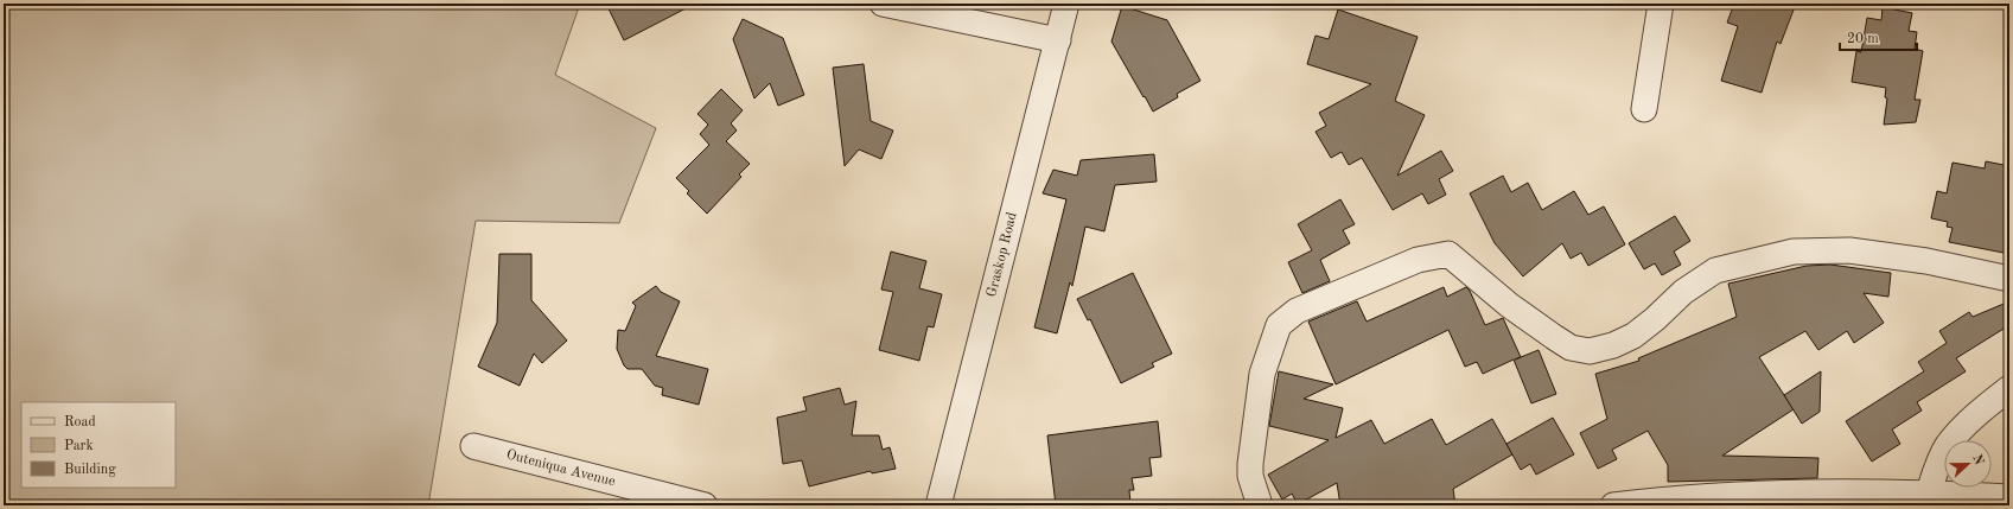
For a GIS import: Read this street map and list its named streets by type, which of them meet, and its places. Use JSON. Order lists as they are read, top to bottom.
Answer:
{
  "streets": {
    "street": ["Graskop Road", "Outeniqua Avenue"]
  },
  "legend": ["Road", "Park", "Building"],
  "scale_bar": "20 m",
  "north": "right"
}
